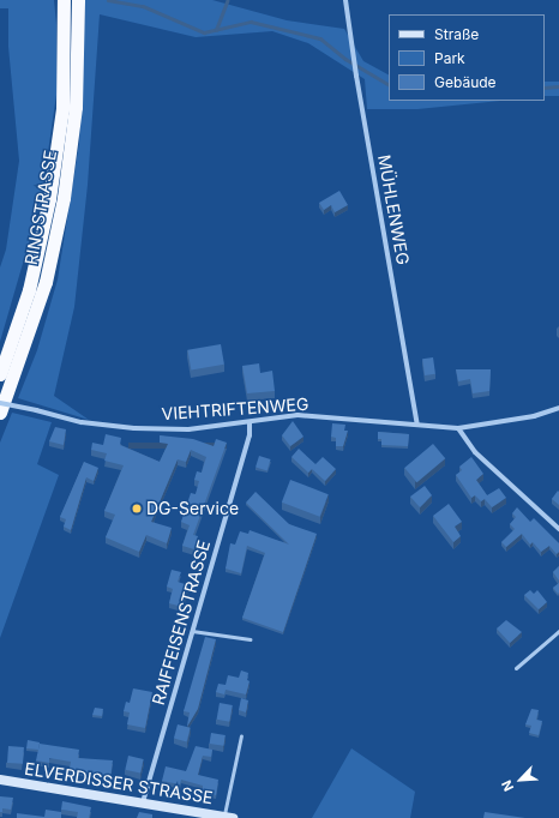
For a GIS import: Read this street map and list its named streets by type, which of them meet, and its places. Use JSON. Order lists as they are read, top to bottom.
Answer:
{
  "streets": {
    "highway": ["RINGSTRASSE"],
    "main road": ["ELVERDISSER STRASSE"],
    "street": ["MÜHLENWEG", "VIEHTRIFTENWEG", "RAIFFEISENSTRASSE"]
  },
  "crossings": [
    ["MÜHLENWEG", "VIEHTRIFTENWEG"],
    ["VIEHTRIFTENWEG", "RAIFFEISENSTRASSE"],
    ["RAIFFEISENSTRASSE", "ELVERDISSER STRASSE"]
  ],
  "places": ["DG-Service"],
  "legend": ["Straße", "Park", "Gebäude"],
  "north": "bottom left"
}
